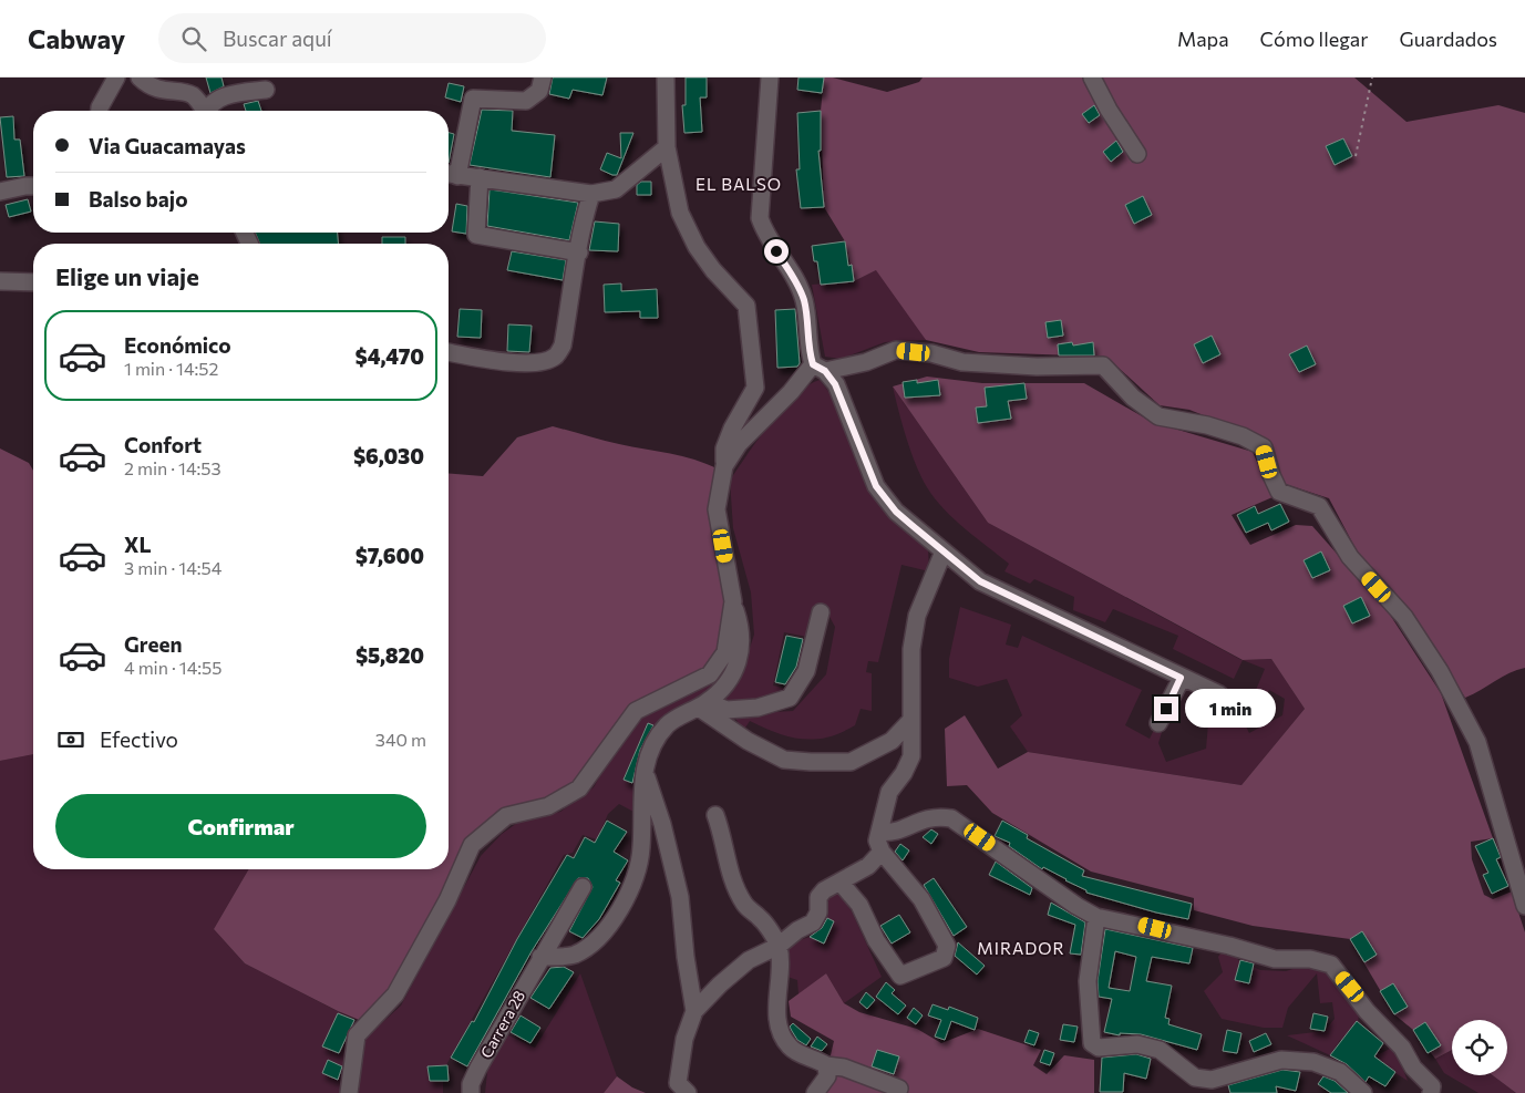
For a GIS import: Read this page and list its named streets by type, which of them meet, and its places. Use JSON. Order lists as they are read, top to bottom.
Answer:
{
  "streets": {
    "street": ["Carrera 28"]
  },
  "districts": ["EL BALSO", "MIRADOR"],
  "page": {
    "header": "Cabway",
    "search": "Buscar aquí",
    "nav": ["Mapa", "Cómo llegar", "Guardados"],
    "banner": ["Via Guacamayas", "Balso bajo"],
    "heading": "Elige un viaje",
    "list": [
      {
        "name": "Económico",
        "note": "1 min · 14:52",
        "value": "$4,470"
      },
      {
        "name": "Confort",
        "note": "2 min · 14:53",
        "value": "$6,030"
      },
      {
        "name": "XL",
        "note": "3 min · 14:54",
        "value": "$7,600"
      },
      {
        "name": "Green",
        "note": "4 min · 14:55",
        "value": "$5,820"
      }
    ],
    "bubble": "1 min",
    "pay": ["Efectivo", "340 m"],
    "buttons": "Confirmar"
  }
}
